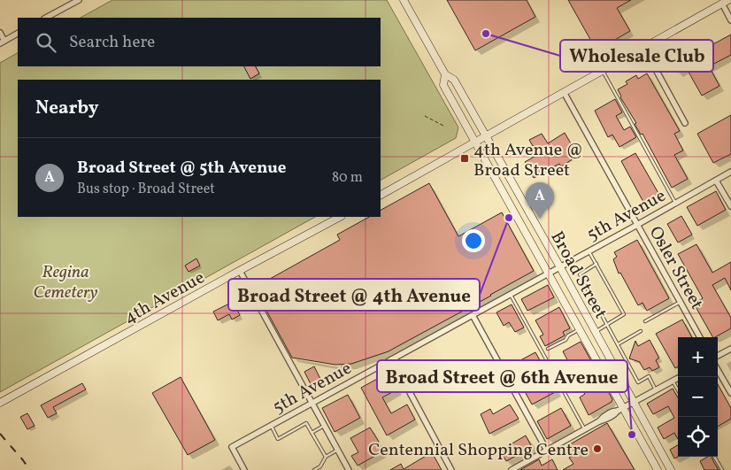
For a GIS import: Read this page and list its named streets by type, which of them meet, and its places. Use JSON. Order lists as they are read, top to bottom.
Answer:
{
  "streets": {
    "main road": ["Broad Street", "4th Avenue"],
    "street": ["5th Avenue", "Osler Street"]
  },
  "crossings": [
    ["5th Avenue", "Osler Street"],
    ["5th Avenue", "Broad Street"]
  ],
  "parks": ["Regina Cemetery"],
  "places": {
    "other": [
      "Wholesale Club",
      "Broad Street @ 4th Avenue",
      "Broad Street @ 6th Avenue",
      "Centennial Shopping Centre"
    ],
    "transit": ["4th Avenue @ Broad Street"]
  },
  "page": {
    "search": "Search here",
    "heading": "Nearby",
    "list": [
      {
        "mark": "A",
        "name": "Broad Street @ 5th Avenue",
        "note": "Bus stop · Broad Street",
        "value": "80 m"
      }
    ],
    "pins": "A",
    "map_buttons": ["+", "−"]
  }
}
